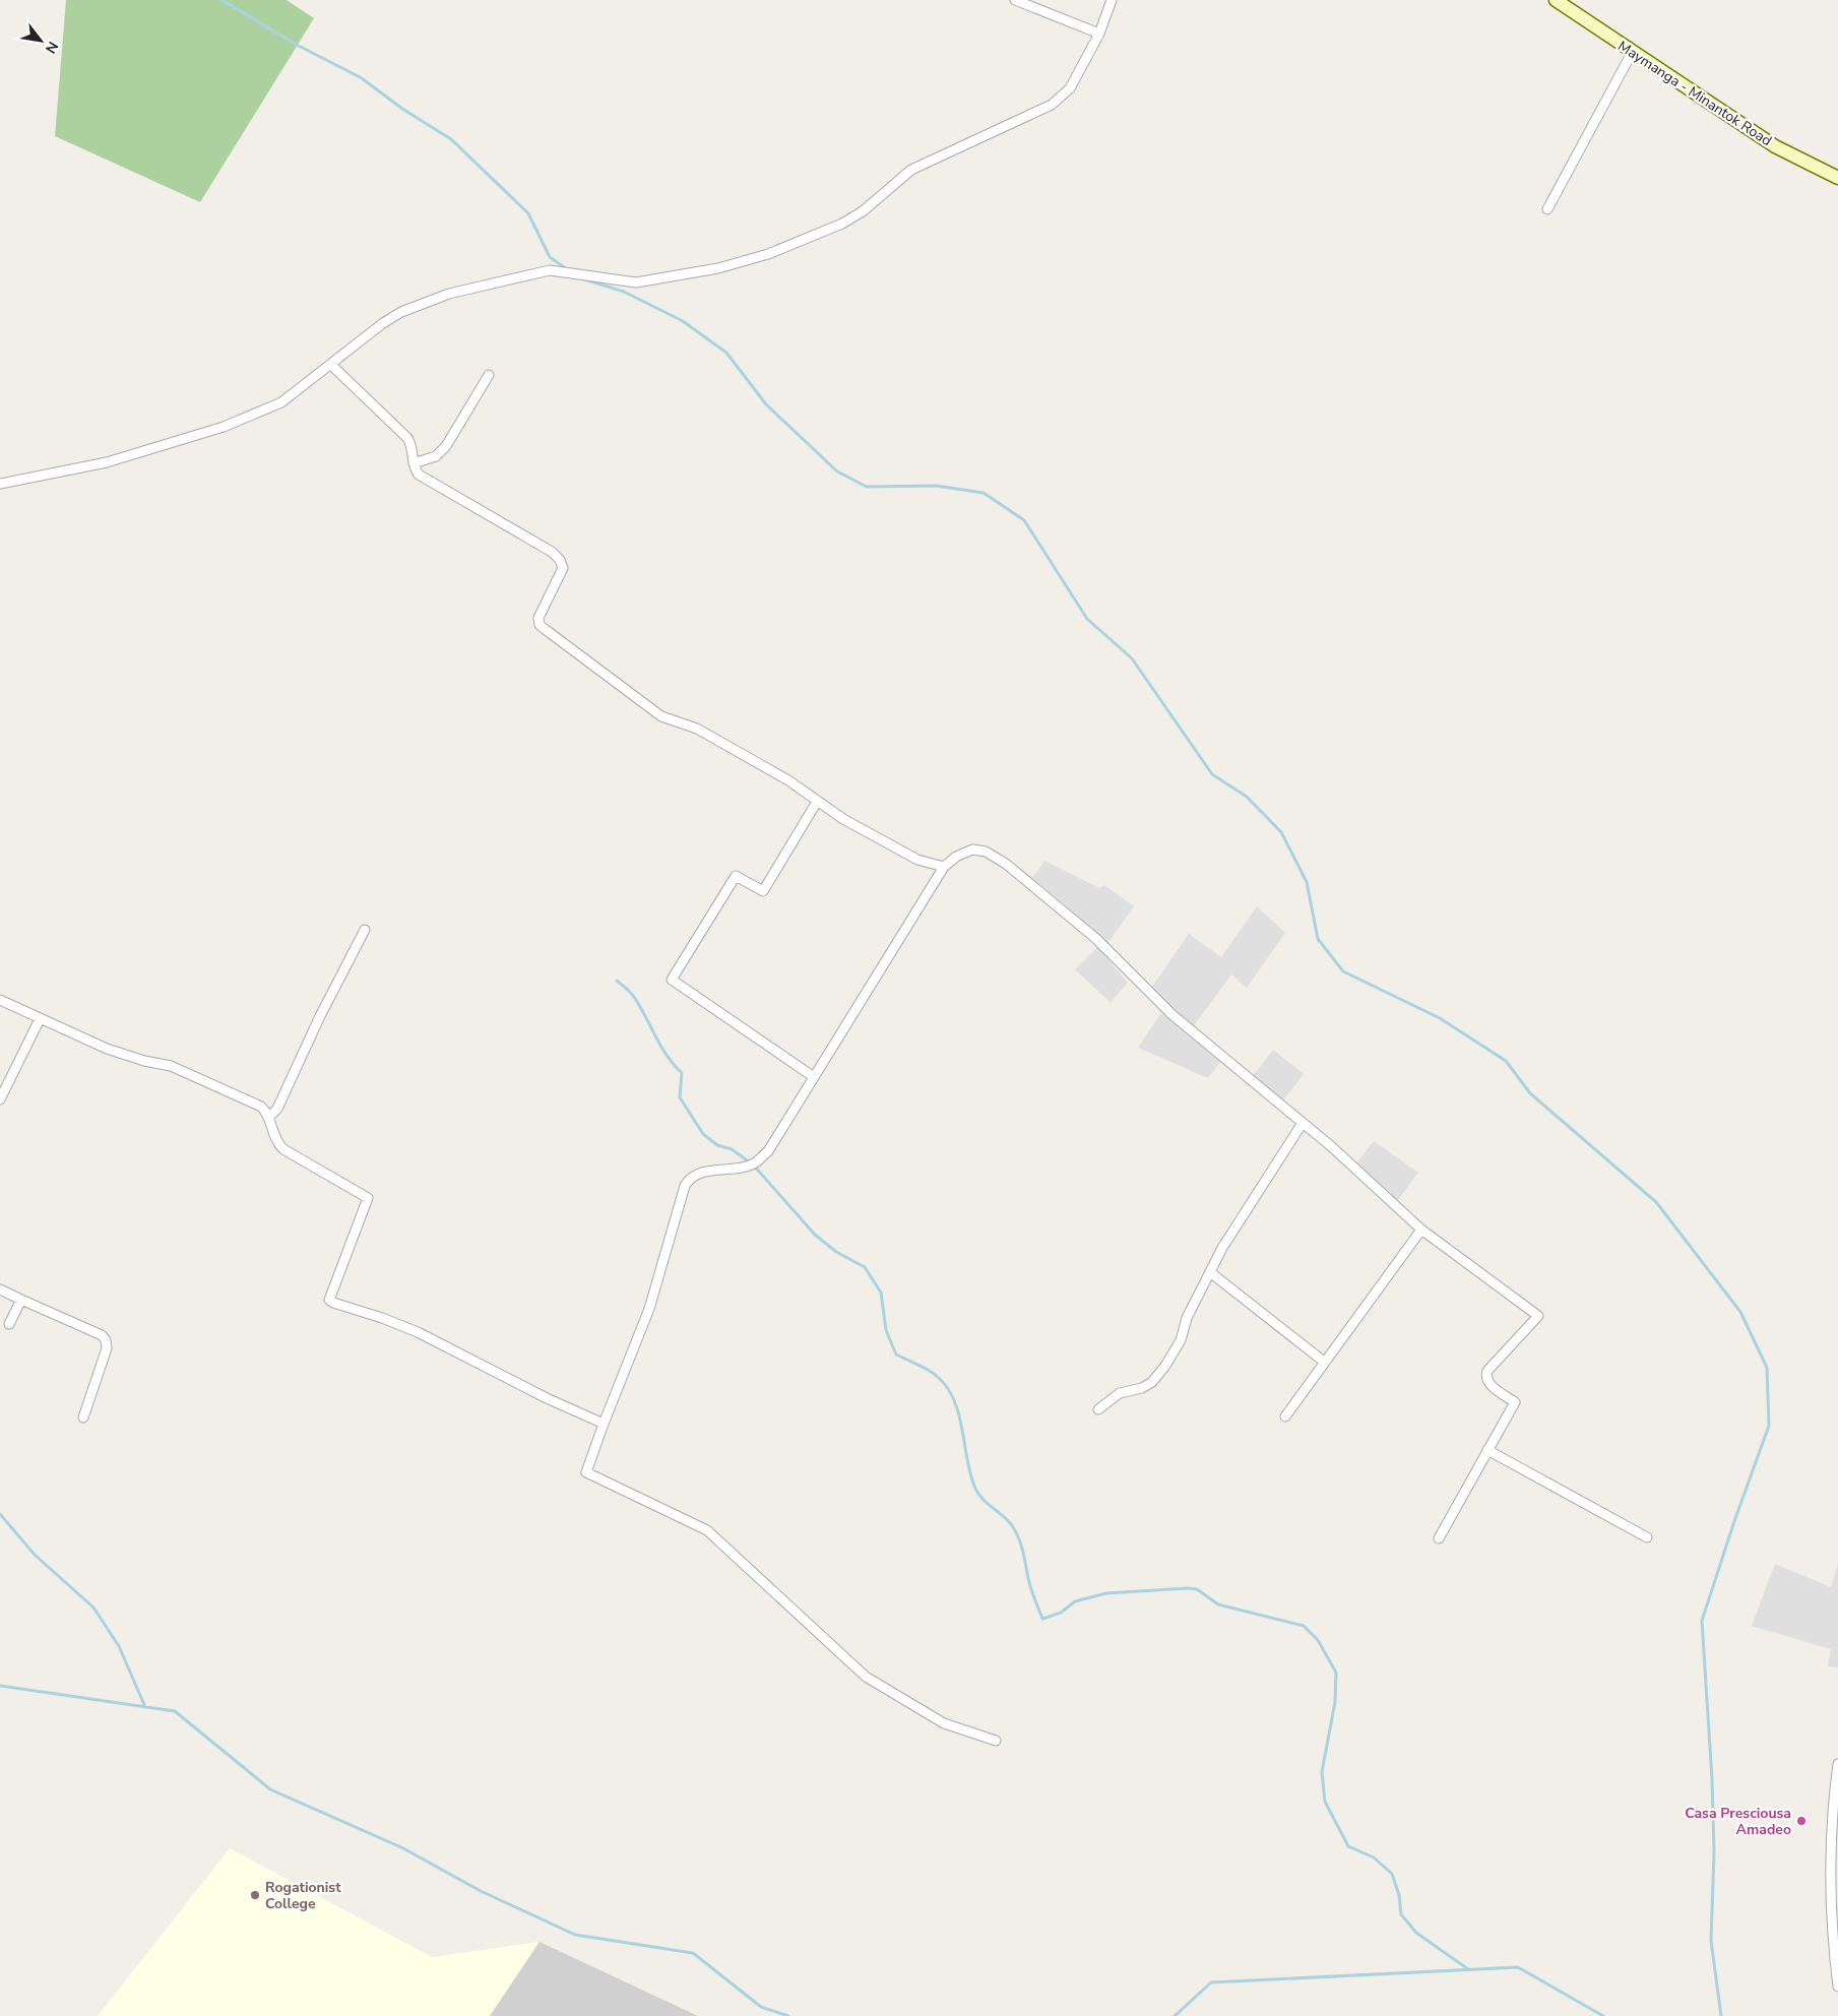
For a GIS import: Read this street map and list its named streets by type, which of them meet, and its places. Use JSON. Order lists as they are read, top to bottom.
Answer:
{
  "streets": {
    "street": ["Maymanga - Minantok Road"]
  },
  "places": ["Casa Presciousa Amadeo", "Rogationist College"],
  "north": "bottom right"
}
